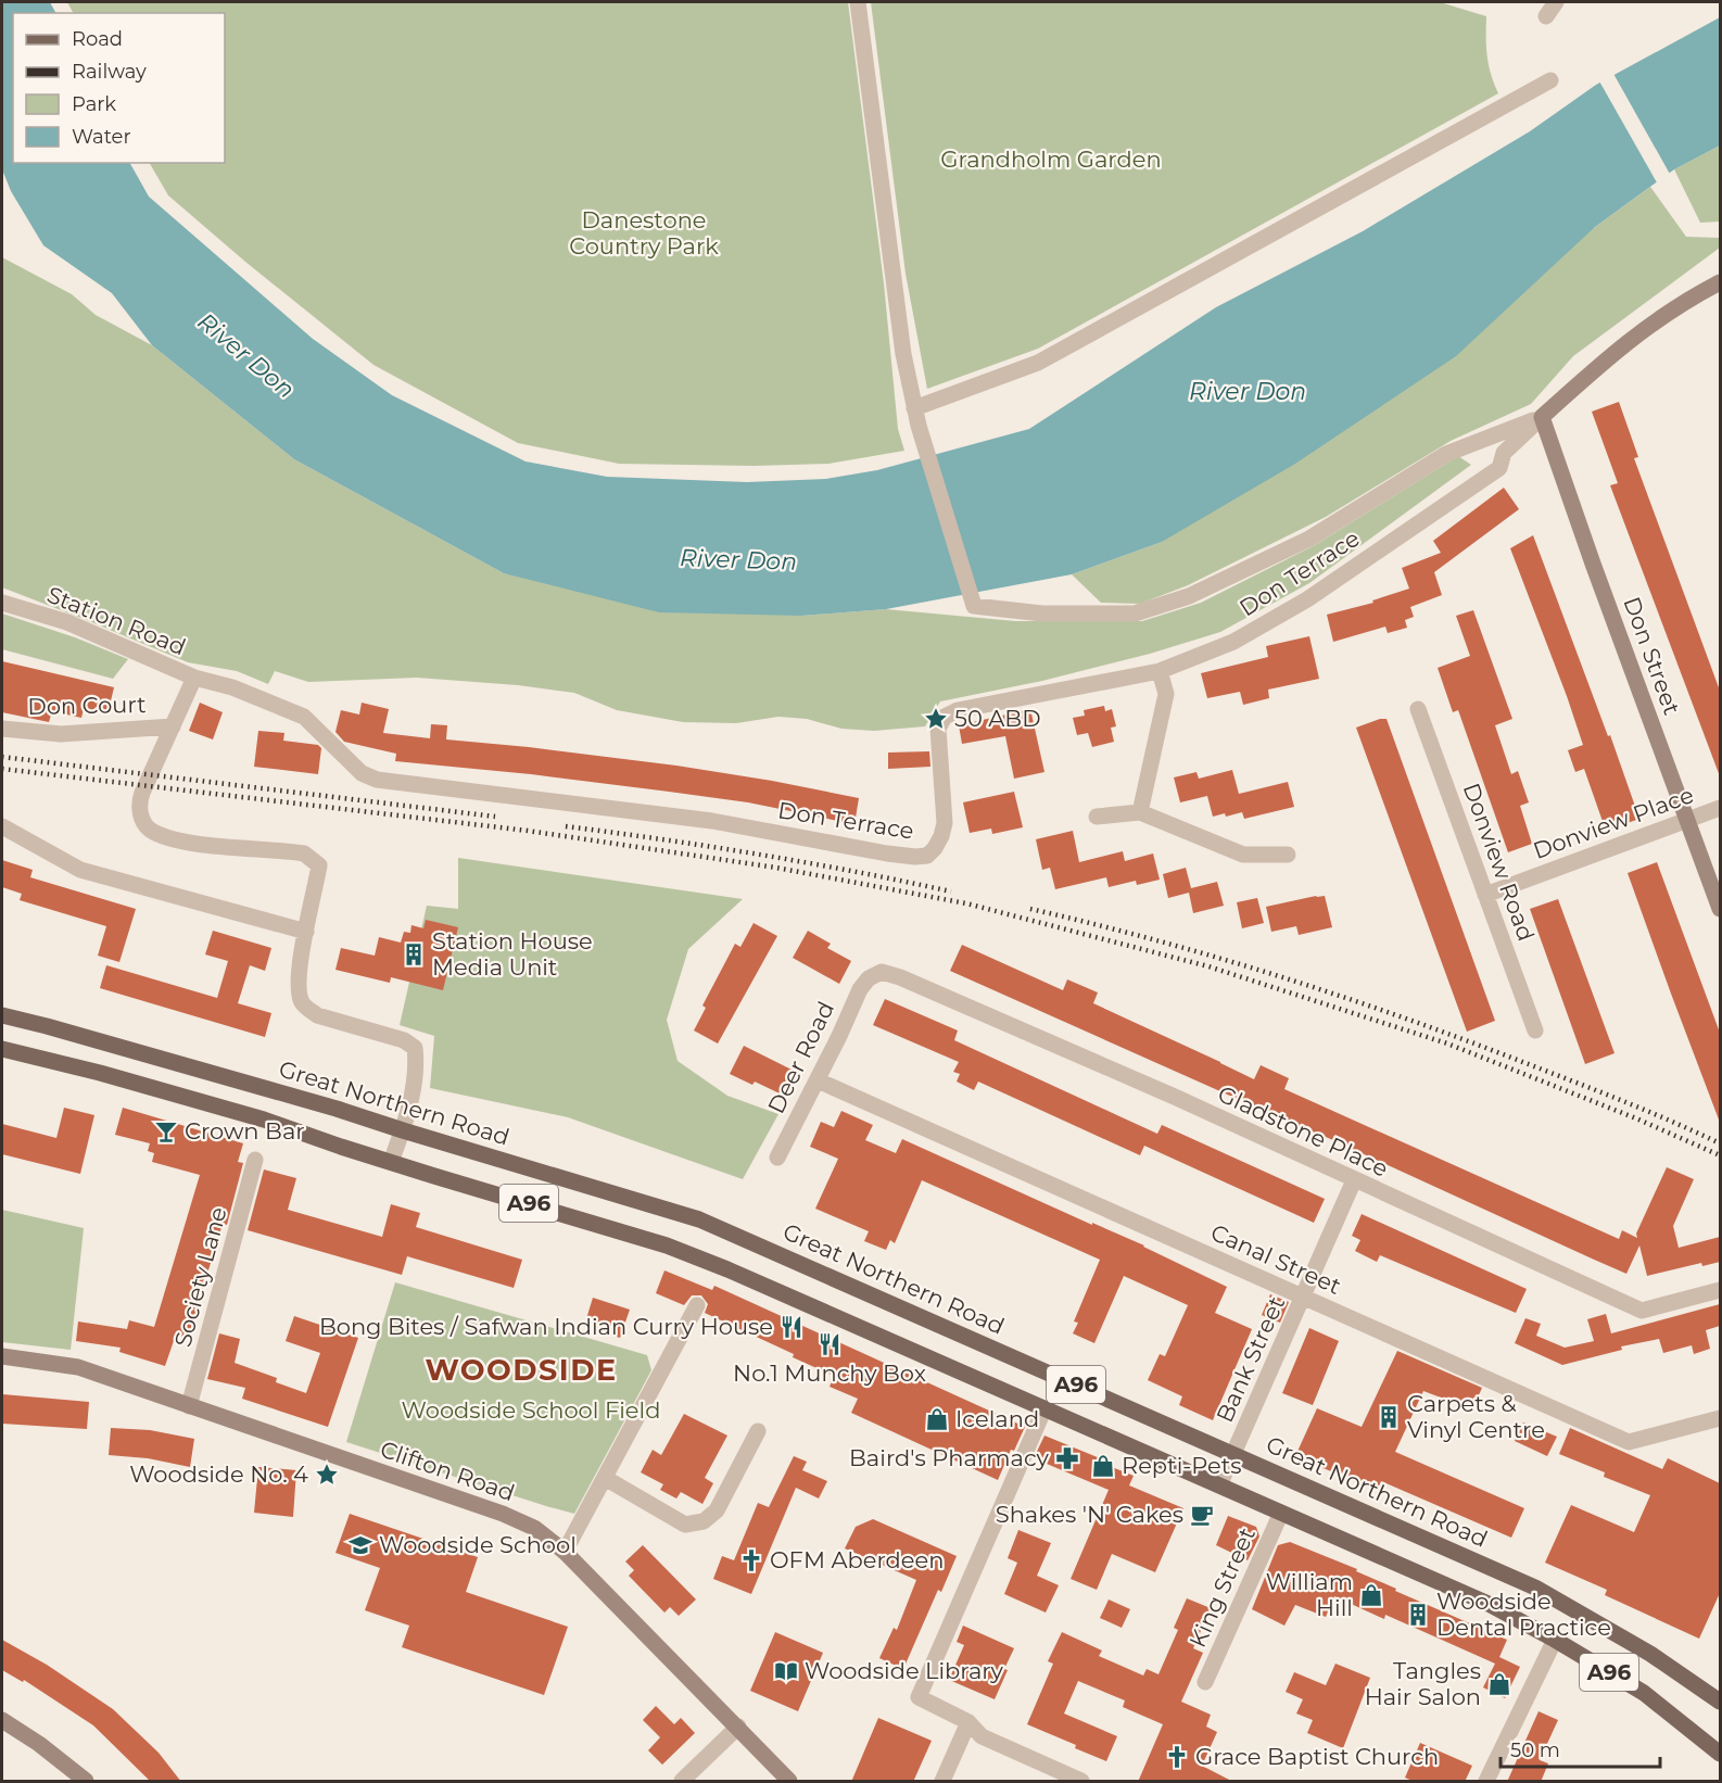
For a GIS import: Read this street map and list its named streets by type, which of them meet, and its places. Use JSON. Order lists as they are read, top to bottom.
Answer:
{
  "streets": {
    "main road": ["Great Northern Road", "A96"],
    "street": [
      "Don Terrace",
      "Station Road",
      "Don Street",
      "Don Court",
      "Donview Place",
      "Donview Road",
      "Deer Road",
      "Gladstone Place",
      "Canal Street",
      "Society Lane",
      "Bank Street",
      "Clifton Road",
      "King Street"
    ]
  },
  "crossings": [
    ["Don Terrace", "Station Road"],
    ["Don Terrace", "Don Street"],
    ["Station Road", "Don Court"],
    ["Station Road", "Great Northern Road"],
    ["Station Road", "A96"],
    ["Don Street", "Donview Place"],
    ["Donview Place", "Donview Road"],
    ["Deer Road", "Gladstone Place"],
    ["Deer Road", "Canal Street"],
    ["Great Northern Road", "Bank Street"],
    ["Gladstone Place", "Bank Street"],
    ["A96", "Bank Street"],
    ["A96", "King Street"],
    ["Canal Street", "Bank Street"],
    ["Society Lane", "Clifton Road"]
  ],
  "districts": ["WOODSIDE"],
  "water": ["River Don"],
  "parks": ["Grandholm Garden", "Danestone Country Park", "Woodside School Field"],
  "places": {
    "place": ["50 ABD", "Woodside No. 4"],
    "building": ["Station House Media Unit", "Carpets & Vinyl Centre", "Woodside Dental Practice"],
    "bar": ["Crown Bar"],
    "restaurant": ["Bong Bites / Safwan Indian Curry House", "No.1 Munchy Box"],
    "shop": [
      "Iceland",
      "Repti-Pets",
      "William Hill",
      "Tangles Hair Salon"
    ],
    "pharmacy": ["Baird's Pharmacy"],
    "cafe": ["Shakes 'N' Cakes"],
    "school or university": ["Woodside School"],
    "church": ["OFM Aberdeen", "Grace Baptist Church"],
    "library": ["Woodside Library"]
  },
  "legend": [
    "Road",
    "Railway",
    "Park",
    "Water"
  ],
  "scale_bar": "50 m"
}
